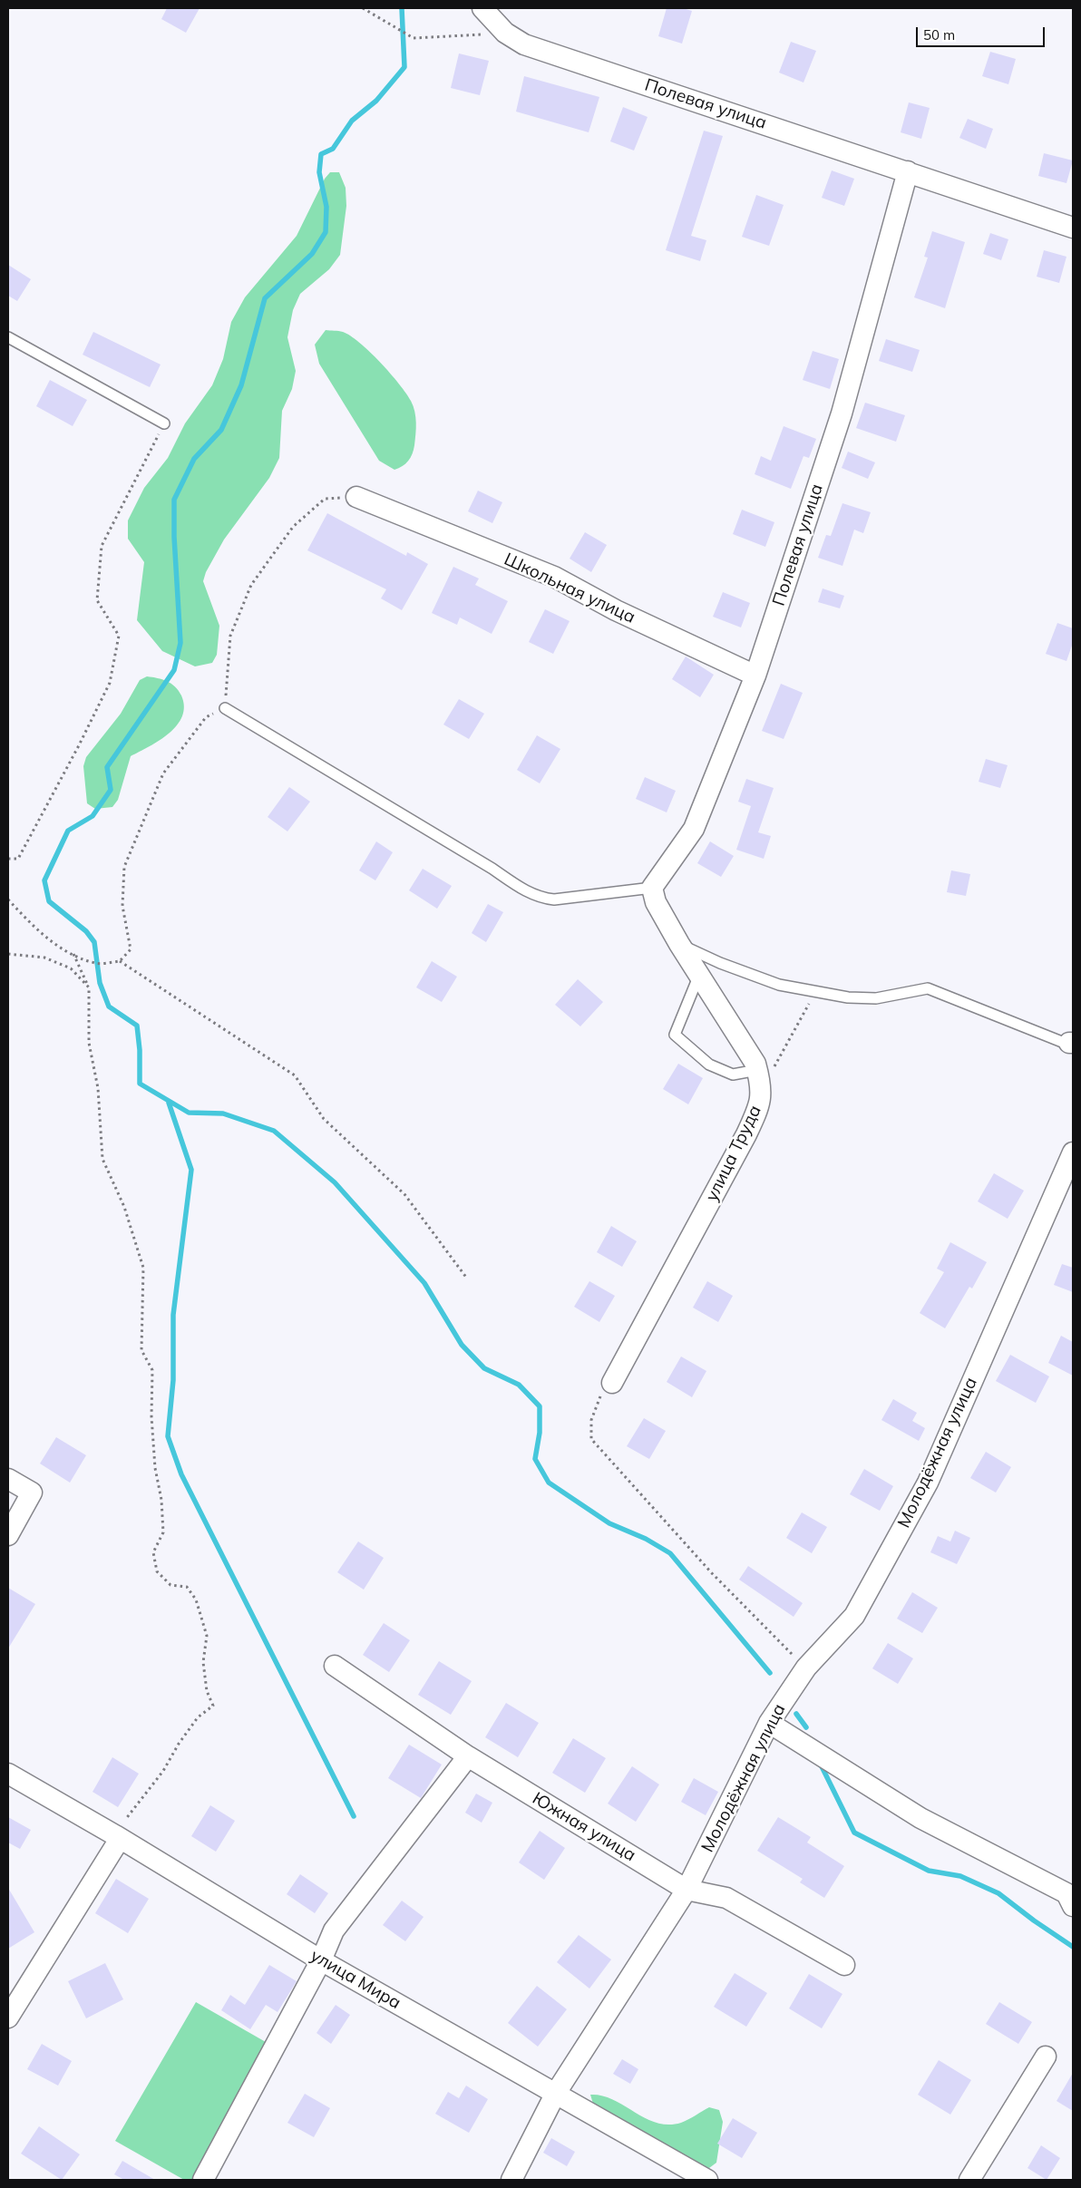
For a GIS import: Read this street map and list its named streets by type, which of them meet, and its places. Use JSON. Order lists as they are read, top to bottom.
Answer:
{
  "streets": {
    "street": [
      "Полевая улица",
      "Школьная улица",
      "улица Труда",
      "Молодёжная улица",
      "Южная улица",
      "улица Мира"
    ]
  },
  "crossings": [
    ["Полевая улица", "Школьная улица"],
    ["Полевая улица", "улица Труда"],
    ["Молодёжная улица", "Южная улица"],
    ["Молодёжная улица", "улица Мира"]
  ],
  "scale_bar": "50 m"
}
